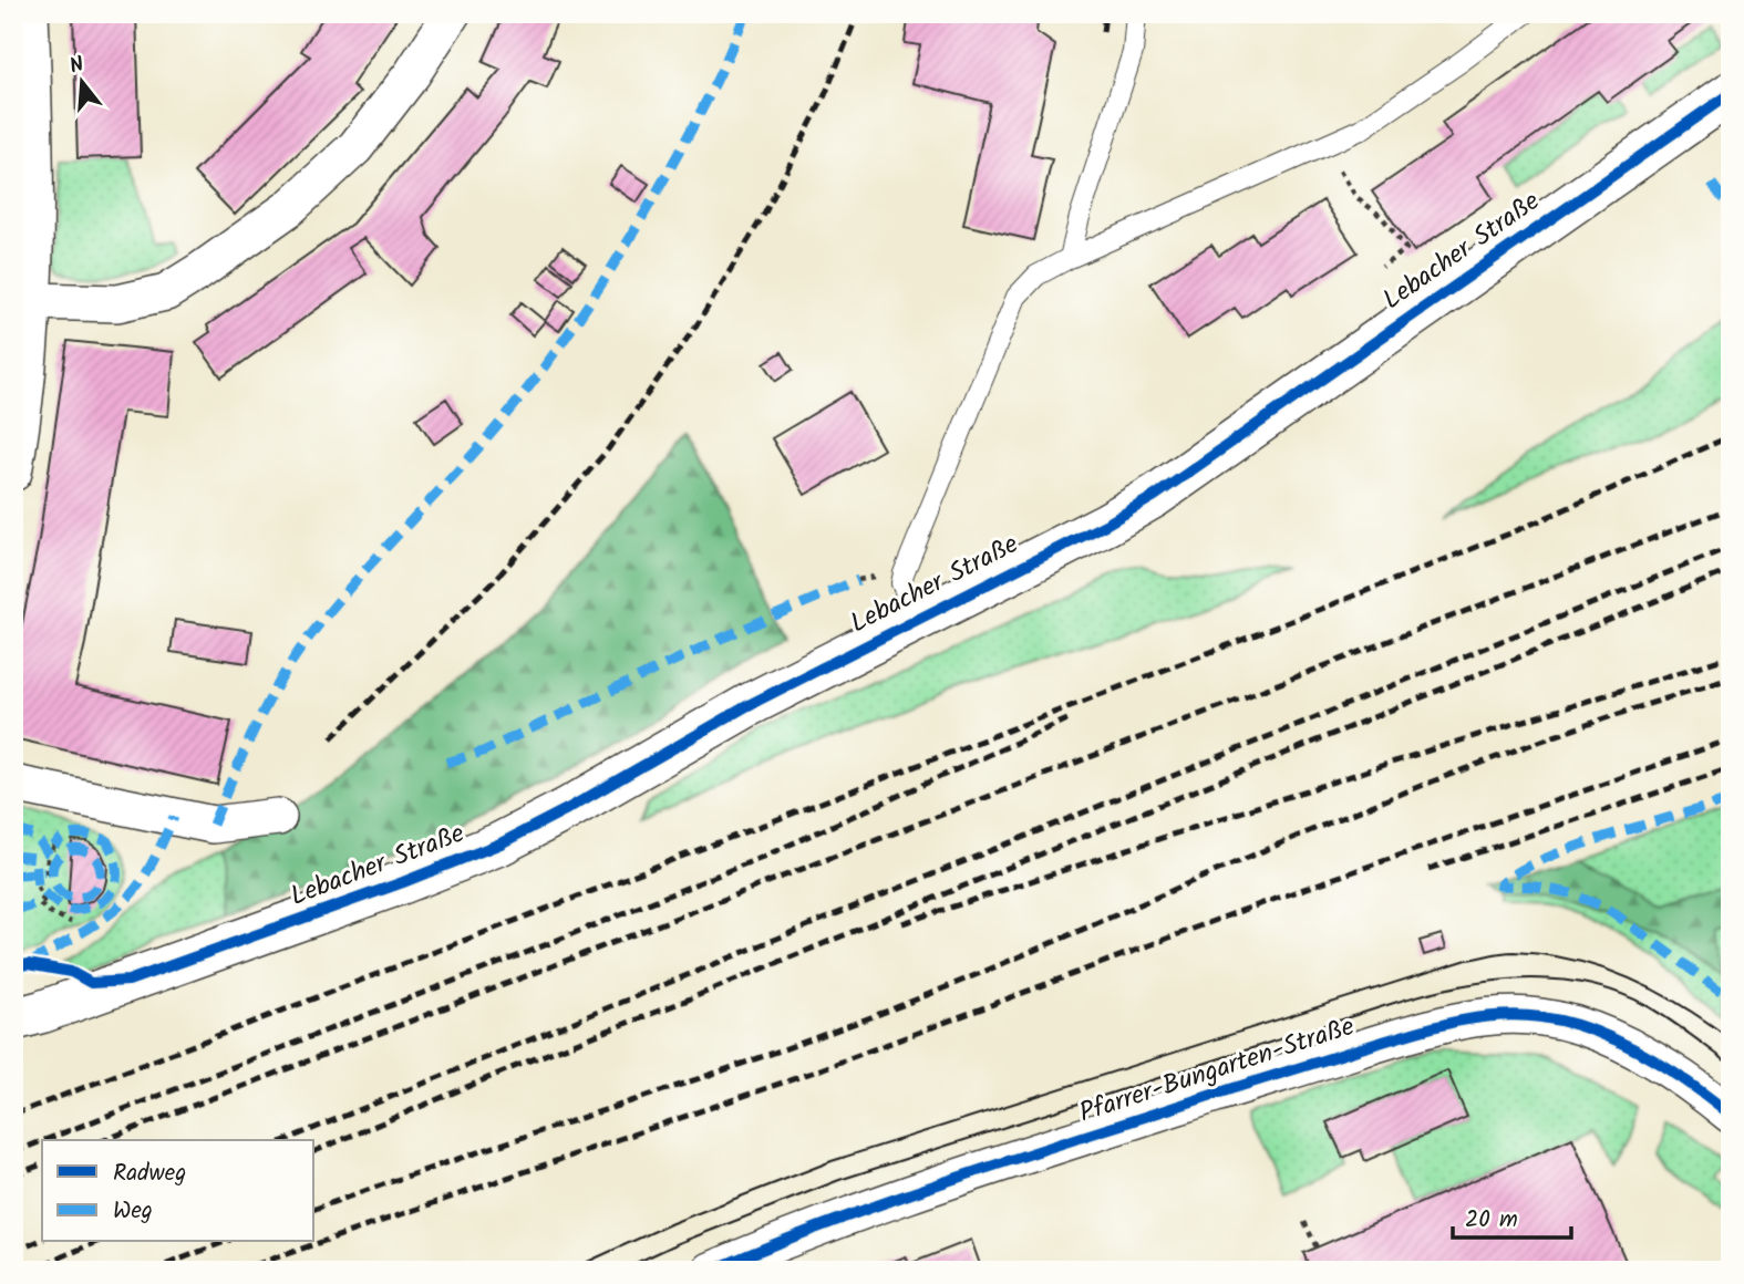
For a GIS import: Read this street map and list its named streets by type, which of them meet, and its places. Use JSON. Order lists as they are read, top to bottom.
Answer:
{
  "streets": {
    "main road": ["Lebacher Straße"],
    "street": ["Pfarrer-Bungarten-Straße"]
  },
  "legend": ["Radweg", "Weg"],
  "scale_bar": "20 m",
  "north": "top"
}
